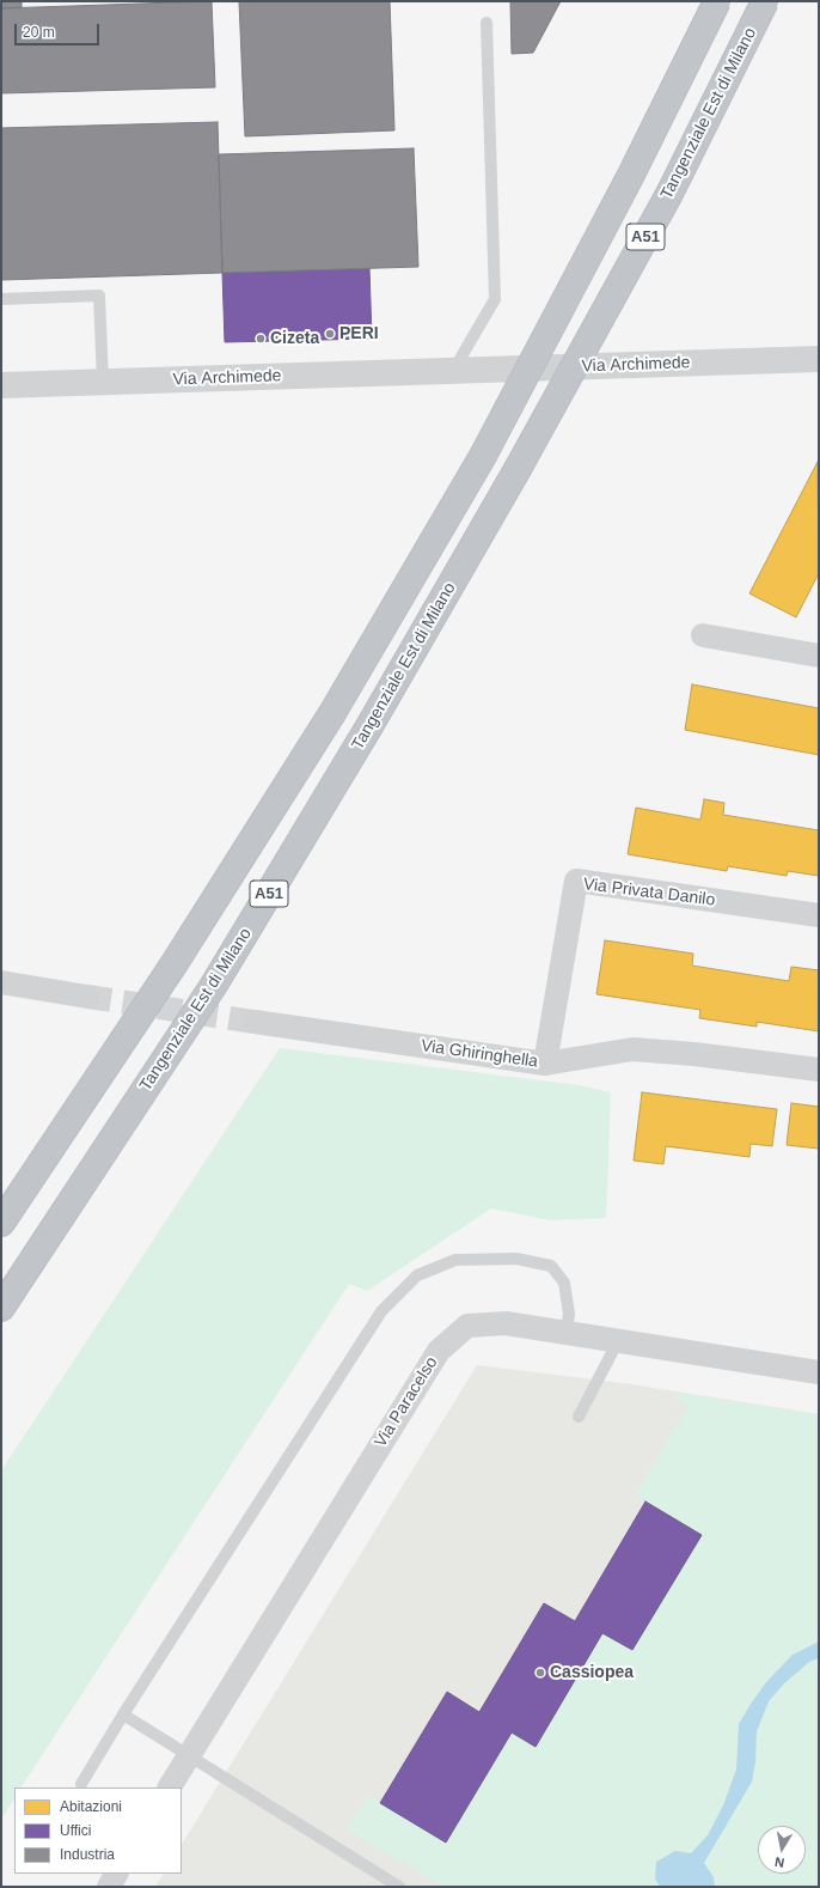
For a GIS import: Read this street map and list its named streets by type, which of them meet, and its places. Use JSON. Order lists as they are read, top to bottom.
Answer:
{
  "streets": {
    "highway": ["Tangenziale Est di Milano", "A51"],
    "street": [
      "Via Archimede",
      "Via Privata Danilo",
      "Via Ghiringhella",
      "Via Paracelso"
    ]
  },
  "crossings": [
    ["Via Privata Danilo", "Via Ghiringhella"]
  ],
  "places": ["PERI", "Cizeta", "Cassiopea"],
  "legend": ["Abitazioni", "Uffici", "Industria"],
  "scale_bar": "20 m",
  "north": "bottom"
}
